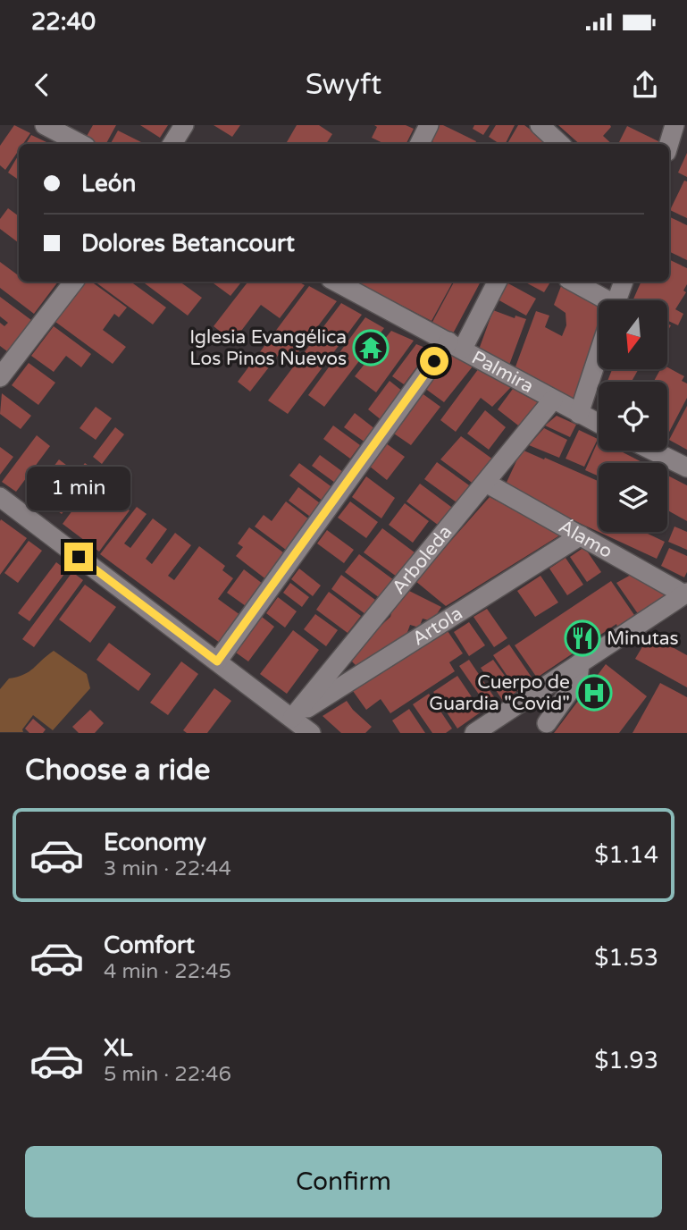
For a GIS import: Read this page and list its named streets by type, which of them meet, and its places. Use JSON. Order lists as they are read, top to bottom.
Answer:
{
  "streets": {
    "street": [
      "Palmira",
      "Álamo",
      "Arboleda",
      "Artola"
    ]
  },
  "crossings": [
    ["Palmira", "Arboleda"],
    ["Álamo", "Arboleda"],
    ["Álamo", "Artola"],
    ["Arboleda", "Artola"]
  ],
  "places": {
    "temple": ["Iglesia Evangélica Los Pinos Nuevos"],
    "restaurant": ["Minutas"],
    "hospital": ["Cuerpo de Guardia \"Covid\""]
  },
  "north": "bottom",
  "page": {
    "status": "22:40",
    "header": "Swyft",
    "banner": ["León", "Dolores Betancourt"],
    "bubble": "1 min",
    "heading": "Choose a ride",
    "list": [
      {
        "name": "Economy",
        "note": "3 min · 22:44",
        "value": "$1.14"
      },
      {
        "name": "Comfort",
        "note": "4 min · 22:45",
        "value": "$1.53"
      },
      {
        "name": "XL",
        "note": "5 min · 22:46",
        "value": "$1.93"
      }
    ],
    "buttons": "Confirm"
  }
}
